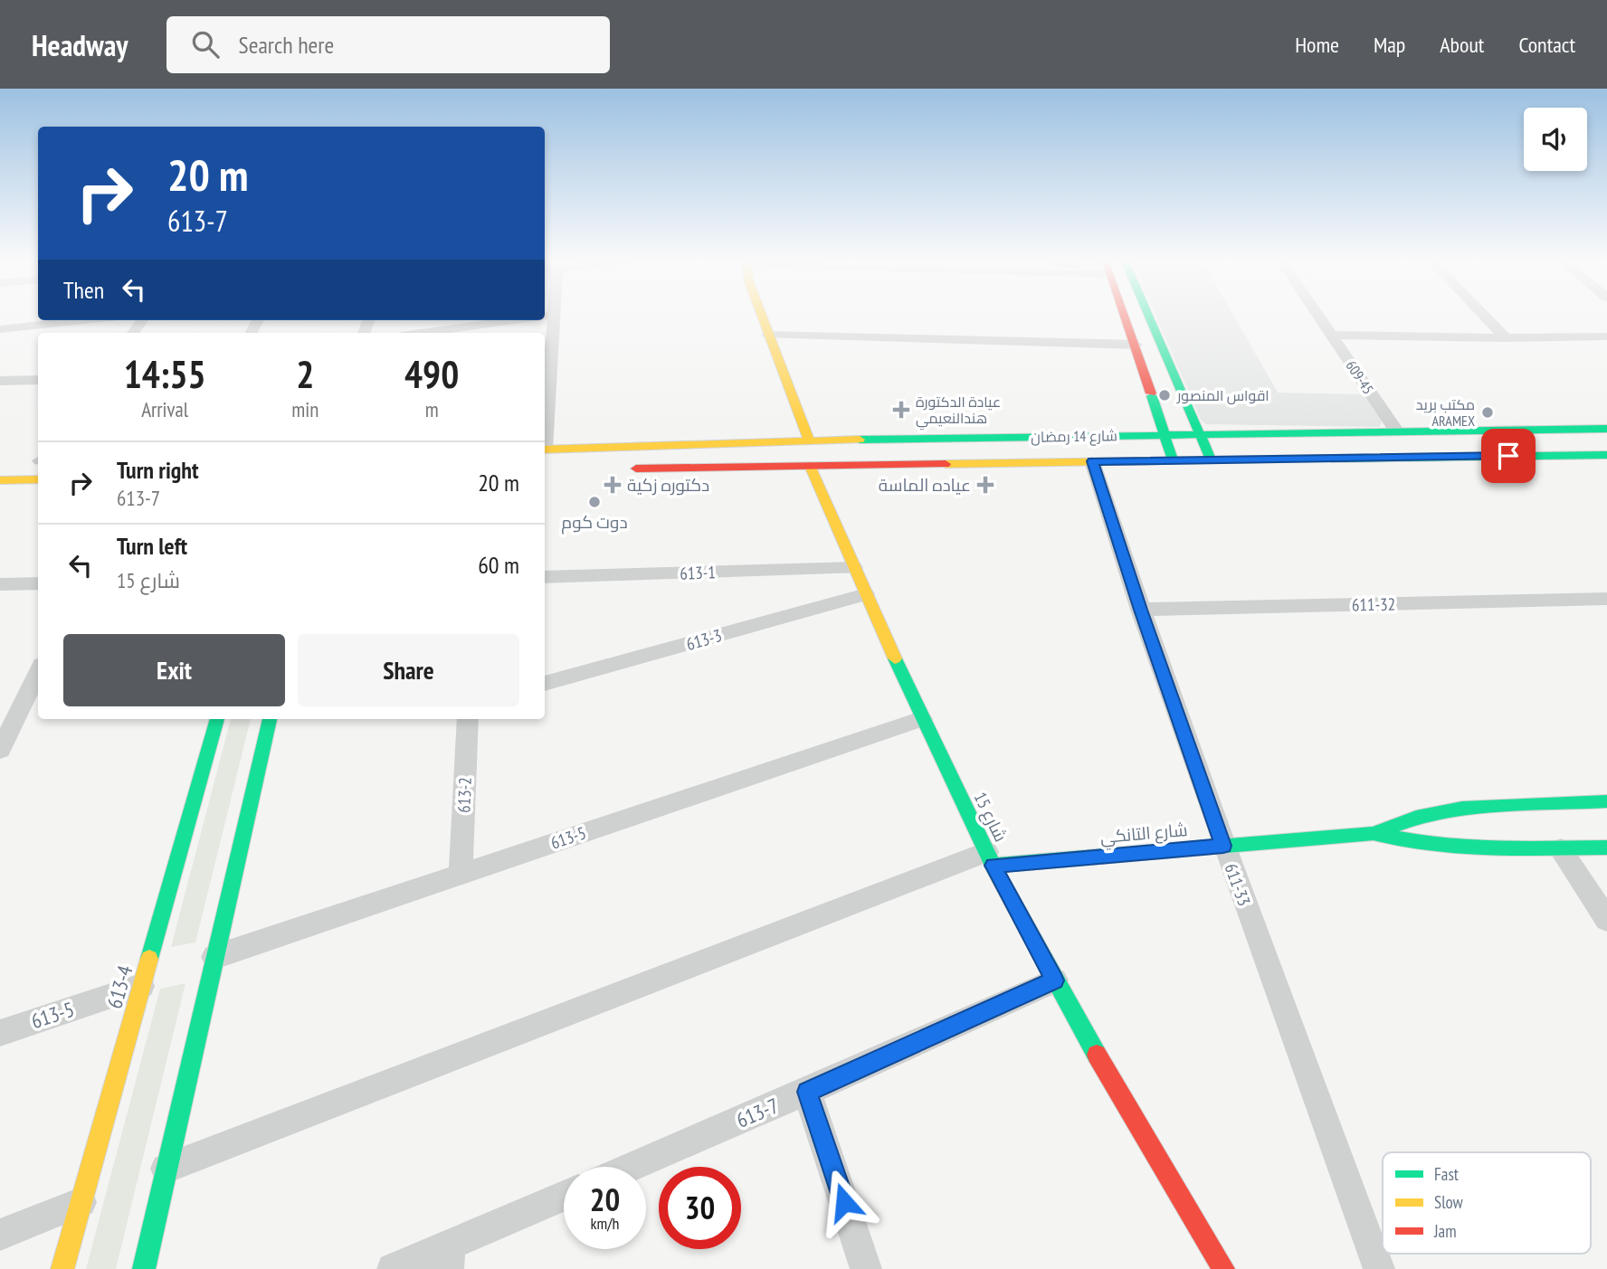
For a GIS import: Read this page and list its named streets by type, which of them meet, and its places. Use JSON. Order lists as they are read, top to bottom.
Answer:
{
  "streets": {
    "main road": [
      "شارع 14 رمضان",
      "شارع 15",
      "شارع التانكي",
      "613-4"
    ],
    "street": [
      "609-45",
      "613-1",
      "611-32",
      "613-3",
      "613-2",
      "613-5",
      "611-33",
      "613-7"
    ]
  },
  "crossings": [
    ["609-45", "شارع 14 رمضان"],
    ["شارع 14 رمضان", "شارع 15"],
    ["شارع 14 رمضان", "611-33"],
    ["613-1", "شارع 15"],
    ["611-32", "611-33"],
    ["613-3", "شارع 15"],
    ["613-2", "613-5"],
    ["شارع 15", "شارع التانكي"],
    ["شارع 15", "613-5"],
    ["شارع 15", "613-7"],
    ["شارع التانكي", "611-33"],
    ["613-5", "613-4"]
  ],
  "places": {
    "other": ["اقواس المنصور", "مكتب بريد ARAMEX", "دوت كوم"],
    "health": ["عيادة الدكتورة هندالنعيمي", "دكتوره زكية", "عياده الماسة"]
  },
  "legend": ["Fast", "Slow", "Jam"],
  "page": {
    "header": "Headway",
    "search": "Search here",
    "nav": [
      "Home",
      "Map",
      "About",
      "Contact"
    ],
    "turn": ["20 m", "613-7"],
    "then": "Then",
    "eta": [
      "14:55",
      "Arrival",
      "2",
      "min",
      "490",
      "m"
    ],
    "list": [
      {
        "name": "Turn right",
        "note": "613-7",
        "value": "20 m"
      },
      {
        "name": "Turn left",
        "note": "شارع 15",
        "value": "60 m"
      }
    ],
    "buttons": ["Exit", "Share"],
    "speed": "20 km/h",
    "limit": "30"
  }
}
